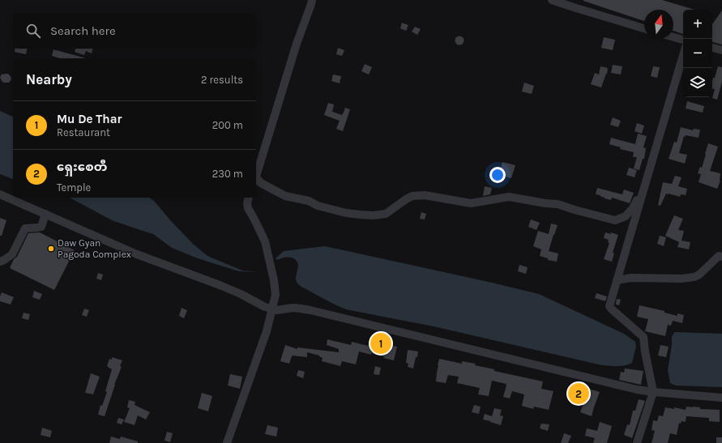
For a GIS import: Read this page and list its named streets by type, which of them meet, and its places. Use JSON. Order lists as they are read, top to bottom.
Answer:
{
  "places": ["Daw Gyan Pagoda Complex"],
  "north": "top",
  "page": {
    "map_buttons": ["+", "−"],
    "search": "Search here",
    "heading": ["Nearby", "2 results"],
    "list": [
      {
        "mark": "1",
        "name": "Mu De Thar",
        "note": "Restaurant",
        "value": "200 m"
      },
      {
        "mark": "2",
        "name": "ရှေးစေတီ",
        "note": "Temple",
        "value": "230 m"
      }
    ],
    "pins": ["1", "2"]
  }
}
